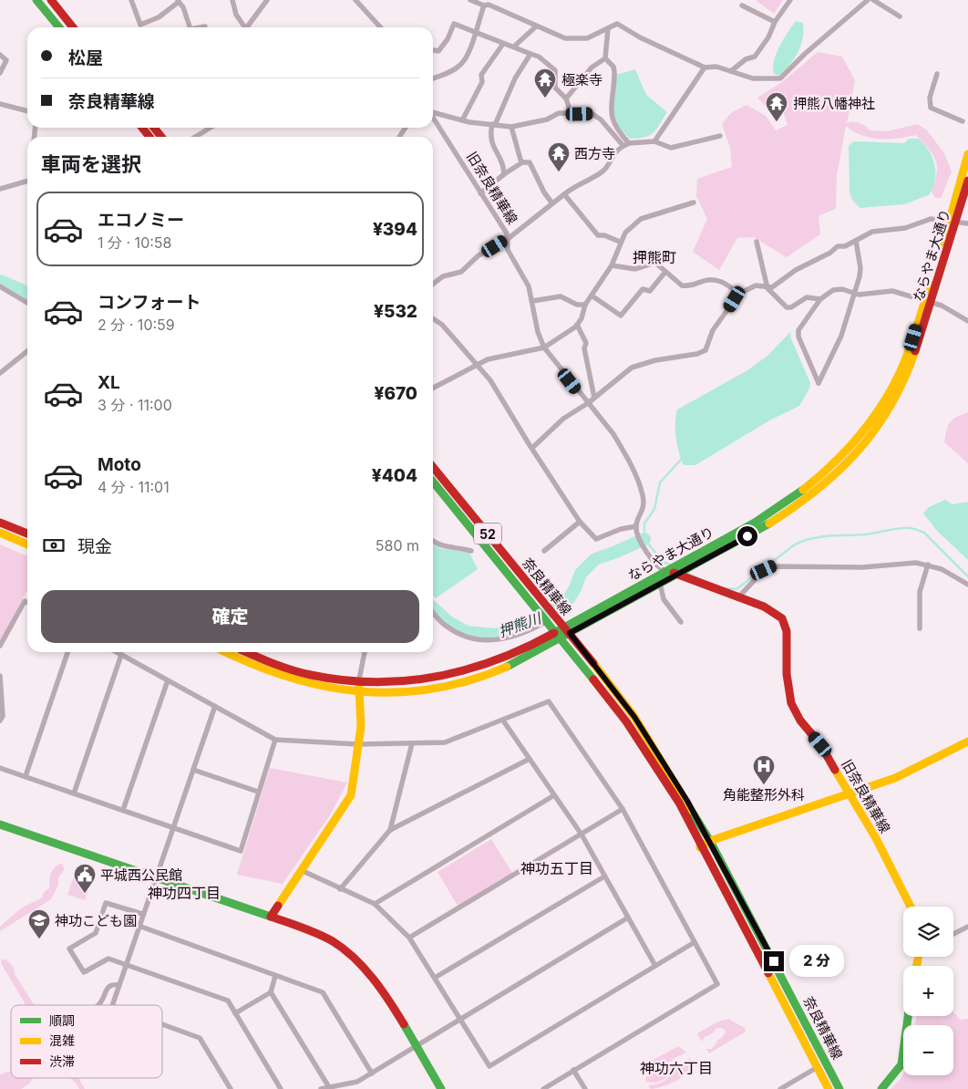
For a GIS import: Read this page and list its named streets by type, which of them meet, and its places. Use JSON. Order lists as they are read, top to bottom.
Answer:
{
  "streets": {
    "street": [
      "旧奈良精華線",
      "ならやま大通り",
      "52",
      "奈良精華線"
    ]
  },
  "crossings": [
    ["旧奈良精華線", "ならやま大通り"],
    ["ならやま大通り", "奈良精華線"]
  ],
  "districts": [
    "押熊町",
    "神功五丁目",
    "神功四丁目",
    "神功六丁目"
  ],
  "water": ["押熊川"],
  "places": {
    "temple": ["極楽寺", "押熊八幡神社", "西方寺"],
    "hospital": ["角能整形外科"],
    "public building": ["平城西公民館"],
    "school or university": ["神功こども園"]
  },
  "legend": ["順調", "混雑", "渋滞"],
  "page": {
    "banner": ["松屋", "奈良精華線"],
    "heading": "車両を選択",
    "list": [
      {
        "name": "エコノミー",
        "note": "1 分 · 10:58",
        "value": "¥394"
      },
      {
        "name": "コンフォート",
        "note": "2 分 · 10:59",
        "value": "¥532"
      },
      {
        "name": "XL",
        "note": "3 分 · 11:00",
        "value": "¥670"
      },
      {
        "name": "Moto",
        "note": "4 分 · 11:01",
        "value": "¥404"
      }
    ],
    "pay": ["現金", "580 m"],
    "buttons": "確定",
    "map_buttons": ["+", "−"],
    "bubble": "2 分"
  }
}
